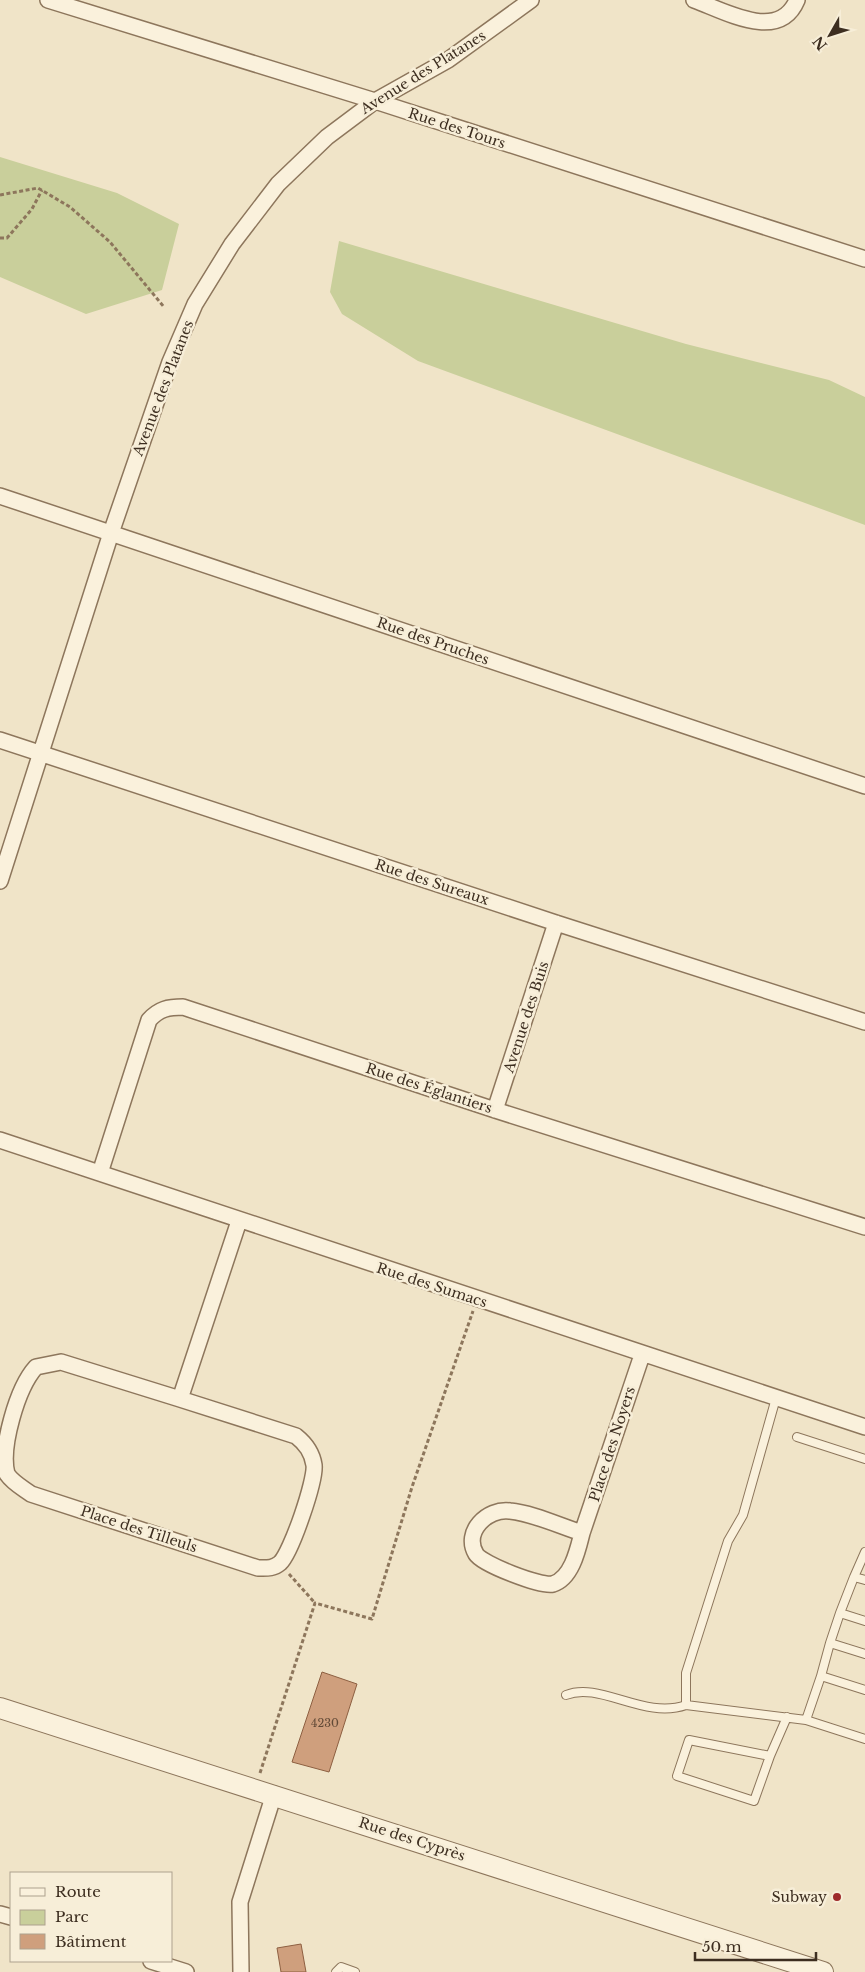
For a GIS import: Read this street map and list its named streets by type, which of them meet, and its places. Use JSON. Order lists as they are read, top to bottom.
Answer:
{
  "streets": {
    "street": [
      "Avenue des Platanes",
      "Rue des Tours",
      "Rue des Pruches",
      "Rue des Sureaux",
      "Avenue des Buis",
      "Rue des Églantiers",
      "Rue des Sumacs",
      "Place des Noyers",
      "Place des Tilleuls",
      "Rue des Cyprès"
    ]
  },
  "crossings": [
    ["Avenue des Platanes", "Rue des Tours"],
    ["Avenue des Platanes", "Rue des Pruches"],
    ["Avenue des Platanes", "Rue des Sureaux"],
    ["Rue des Sureaux", "Avenue des Buis"],
    ["Avenue des Buis", "Rue des Églantiers"],
    ["Rue des Églantiers", "Rue des Sumacs"],
    ["Rue des Sumacs", "Place des Noyers"]
  ],
  "places": ["Subway"],
  "house_numbers": ["4230"],
  "legend": ["Route", "Parc", "Bâtiment"],
  "scale_bar": "50 m",
  "north": "bottom left"
}
